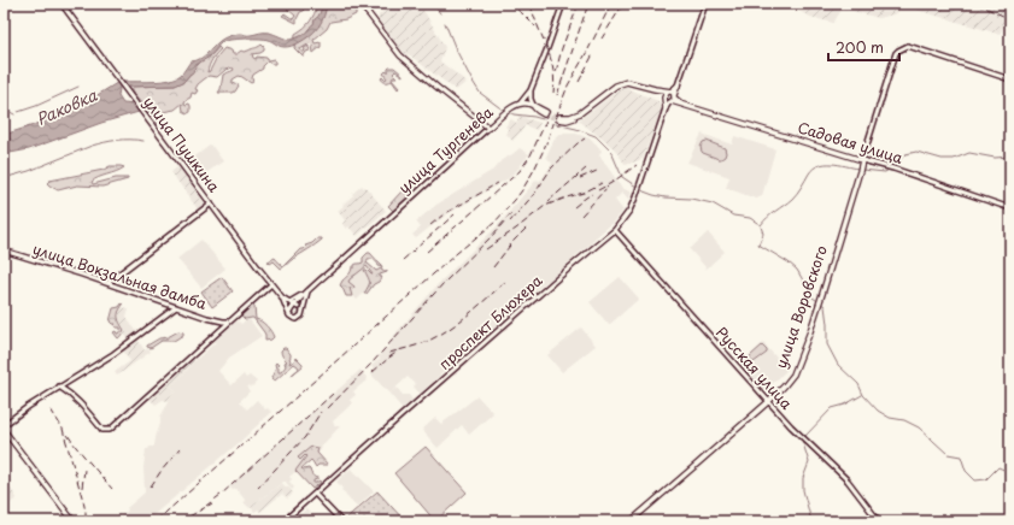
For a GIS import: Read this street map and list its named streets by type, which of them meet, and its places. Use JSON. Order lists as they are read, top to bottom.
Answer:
{
  "streets": {
    "main road": [
      "Садовая улица",
      "улица Пушкина",
      "улица Тургенева",
      "улица Вокзальная дамба",
      "улица Воровского",
      "проспект Блюхера",
      "Русская улица"
    ]
  },
  "crossings": [
    ["Садовая улица", "улица Воровского"],
    ["улица Пушкина", "улица Тургенева"],
    ["улица Воровского", "Русская улица"],
    ["проспект Блюхера", "Русская улица"]
  ],
  "water": ["Раковка"],
  "scale_bar": "200 m"
}
